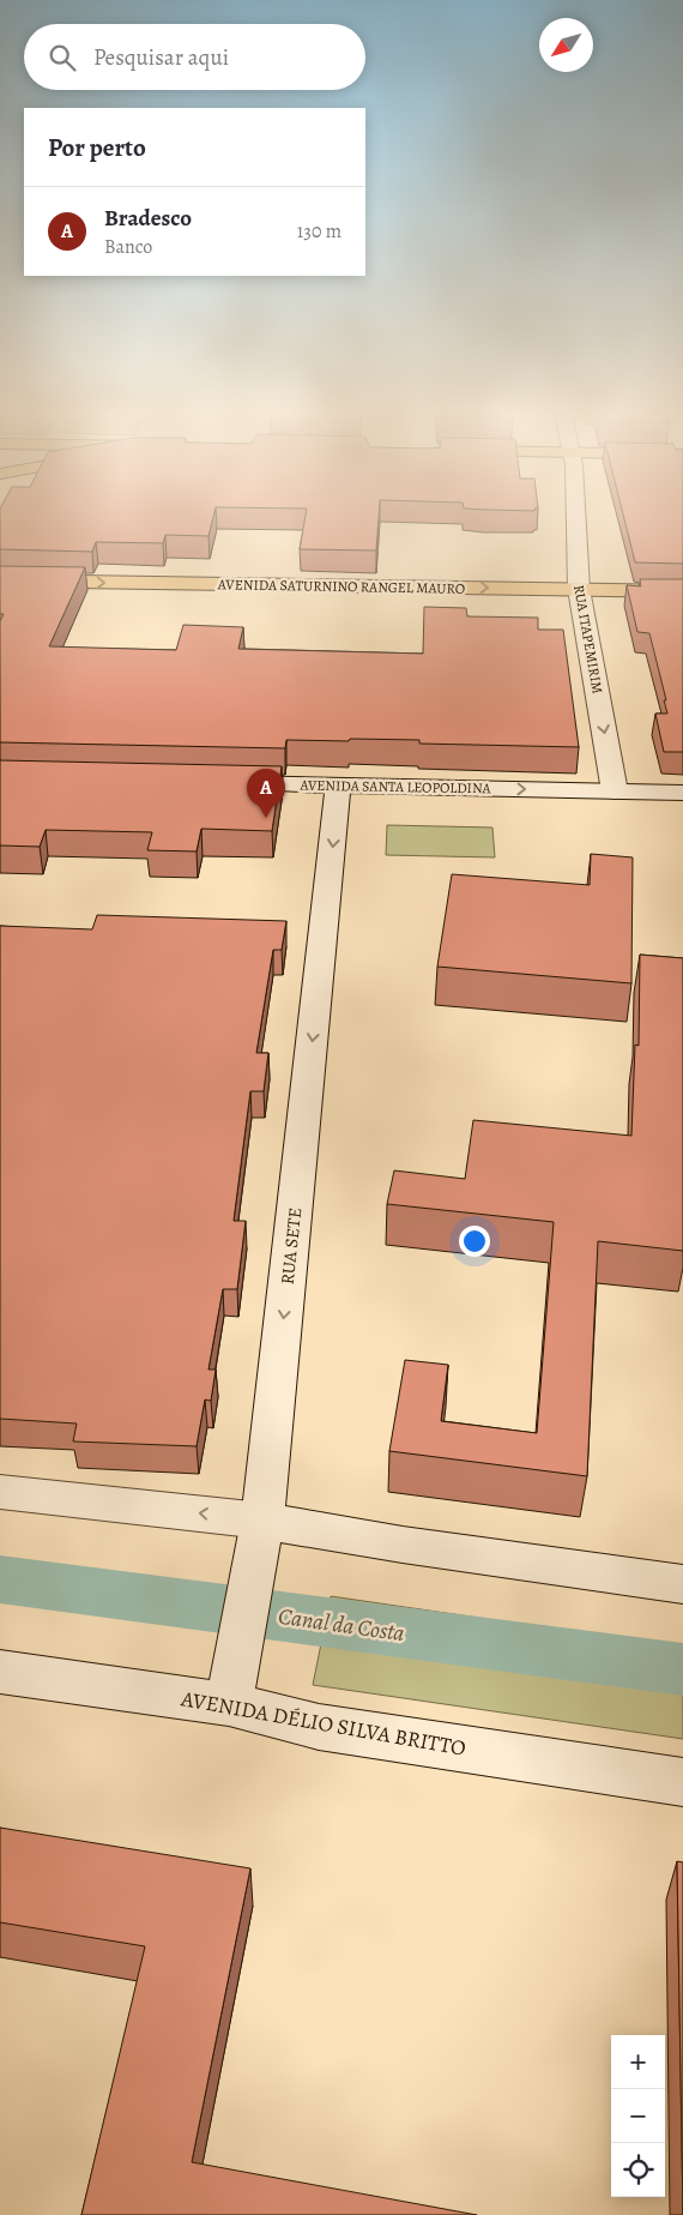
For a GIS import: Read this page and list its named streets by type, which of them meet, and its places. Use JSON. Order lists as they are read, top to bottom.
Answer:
{
  "streets": {
    "main road": ["AVENIDA SATURNINO RANGEL MAURO"],
    "street": [
      "RUA ITAPEMIRIM",
      "AVENIDA SANTA LEOPOLDINA",
      "RUA SETE",
      "AVENIDA DÉLIO SILVA BRITTO"
    ]
  },
  "crossings": [
    ["AVENIDA SATURNINO RANGEL MAURO", "RUA ITAPEMIRIM"],
    ["RUA ITAPEMIRIM", "AVENIDA SANTA LEOPOLDINA"],
    ["AVENIDA SANTA LEOPOLDINA", "RUA SETE"],
    ["RUA SETE", "AVENIDA DÉLIO SILVA BRITTO"]
  ],
  "one_way": [
    "AVENIDA SATURNINO RANGEL MAURO",
    "RUA ITAPEMIRIM",
    "AVENIDA SANTA LEOPOLDINA",
    "RUA SETE"
  ],
  "water": ["Canal da Costa"],
  "north": "bottom left",
  "page": {
    "search": "Pesquisar aqui",
    "heading": "Por perto",
    "list": [
      {
        "mark": "A",
        "name": "Bradesco",
        "note": "Banco",
        "value": "130 m"
      }
    ],
    "pins": "A",
    "map_buttons": ["+", "−"]
  }
}
